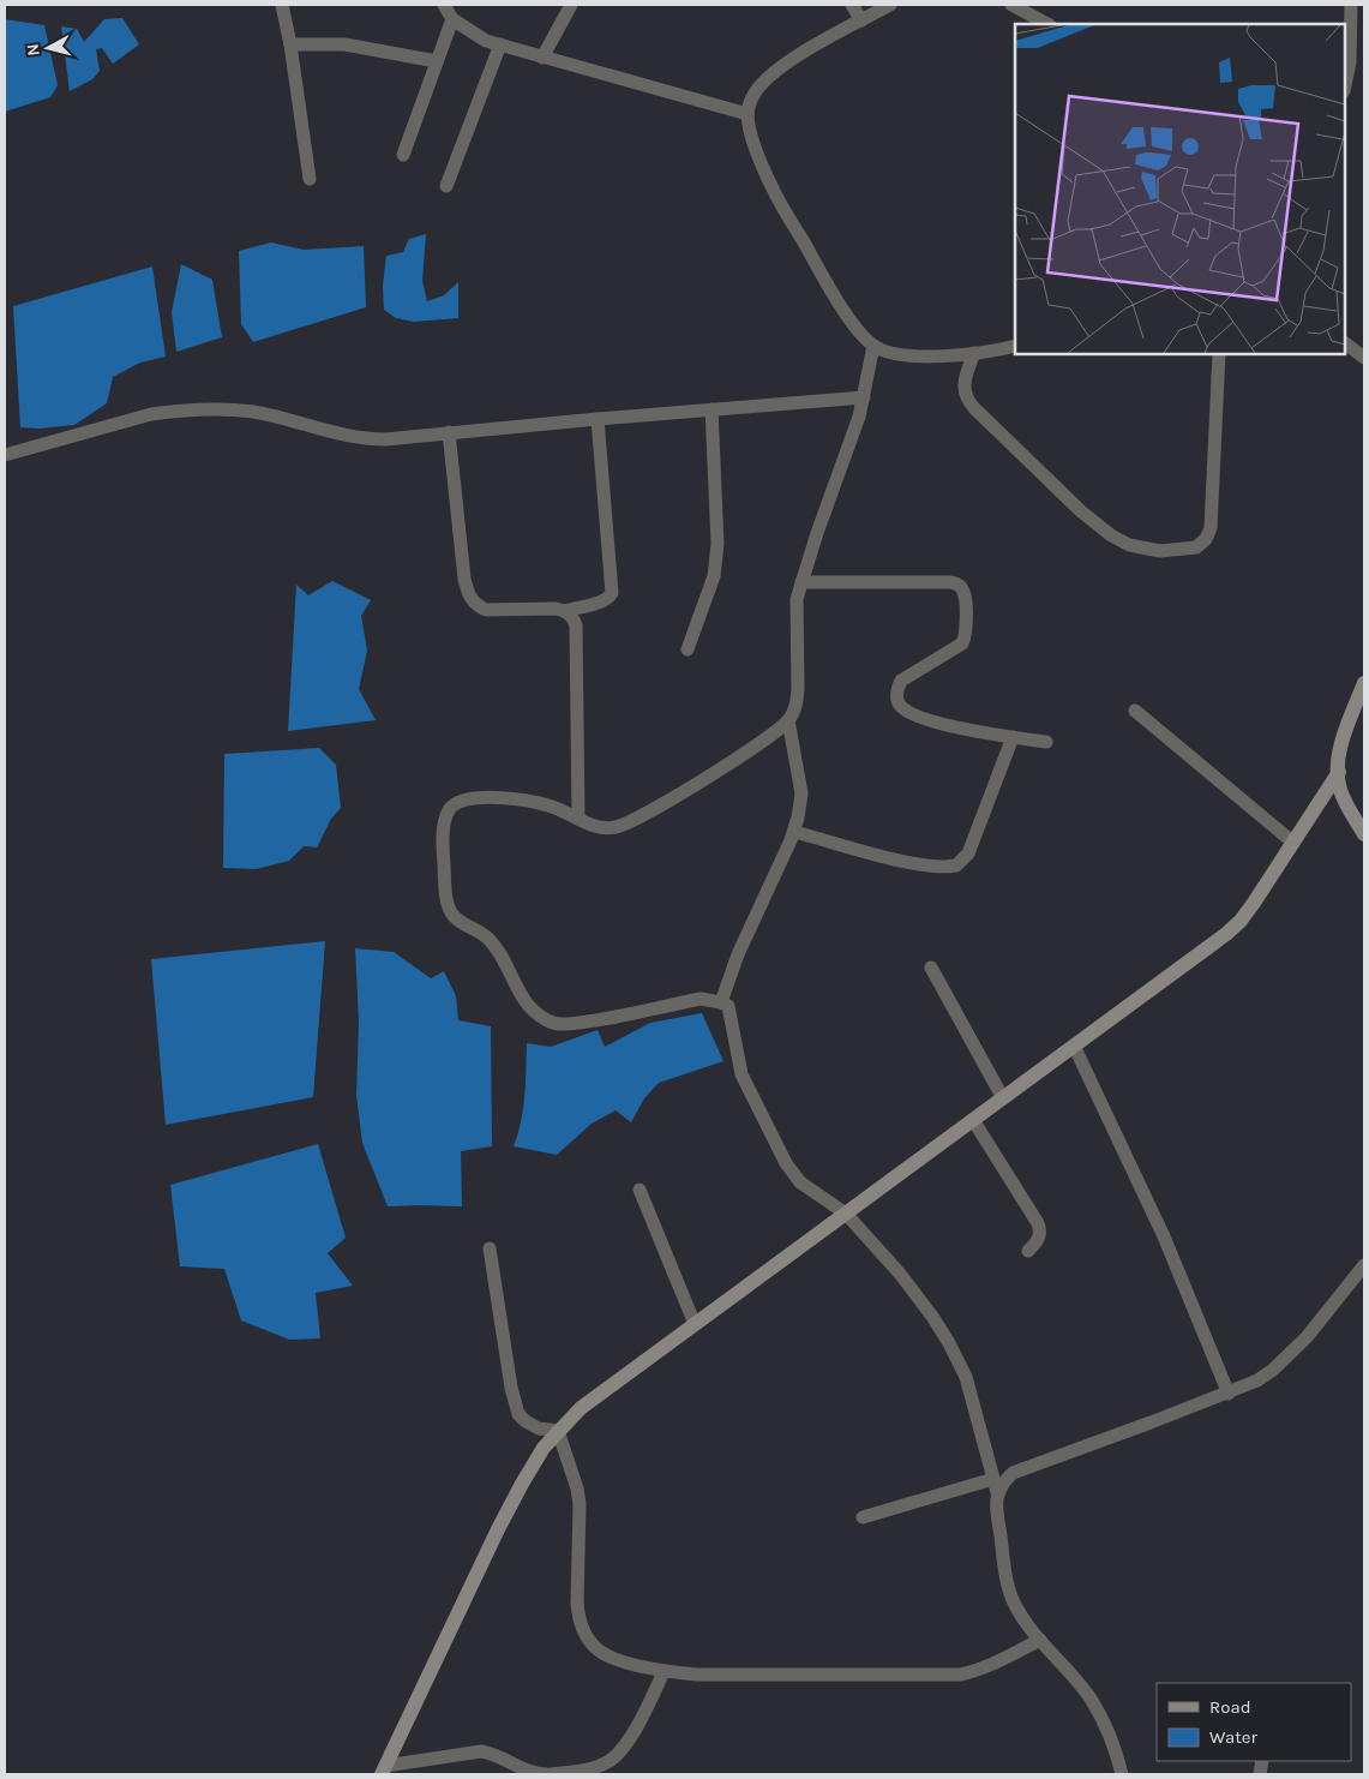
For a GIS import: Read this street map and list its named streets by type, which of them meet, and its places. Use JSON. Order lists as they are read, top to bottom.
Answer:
{
  "legend": ["Road", "Water"],
  "north": "left"
}
